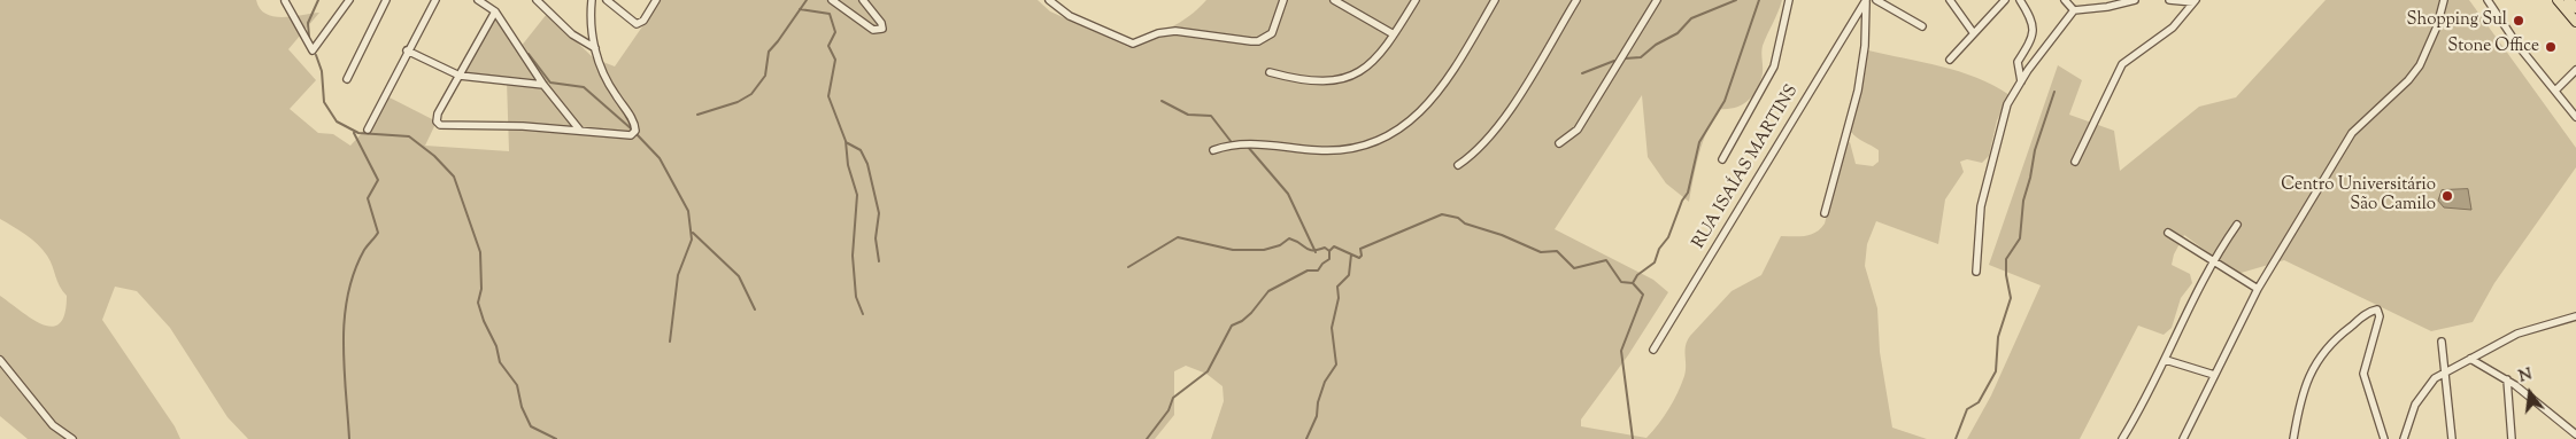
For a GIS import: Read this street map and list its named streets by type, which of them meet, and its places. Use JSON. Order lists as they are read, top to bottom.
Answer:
{
  "streets": {
    "street": ["RUA ISAÍAS MARTINS"]
  },
  "places": ["Shopping Sul", "Stone Office", "Centro Universitário São Camilo"],
  "north": "top"
}
